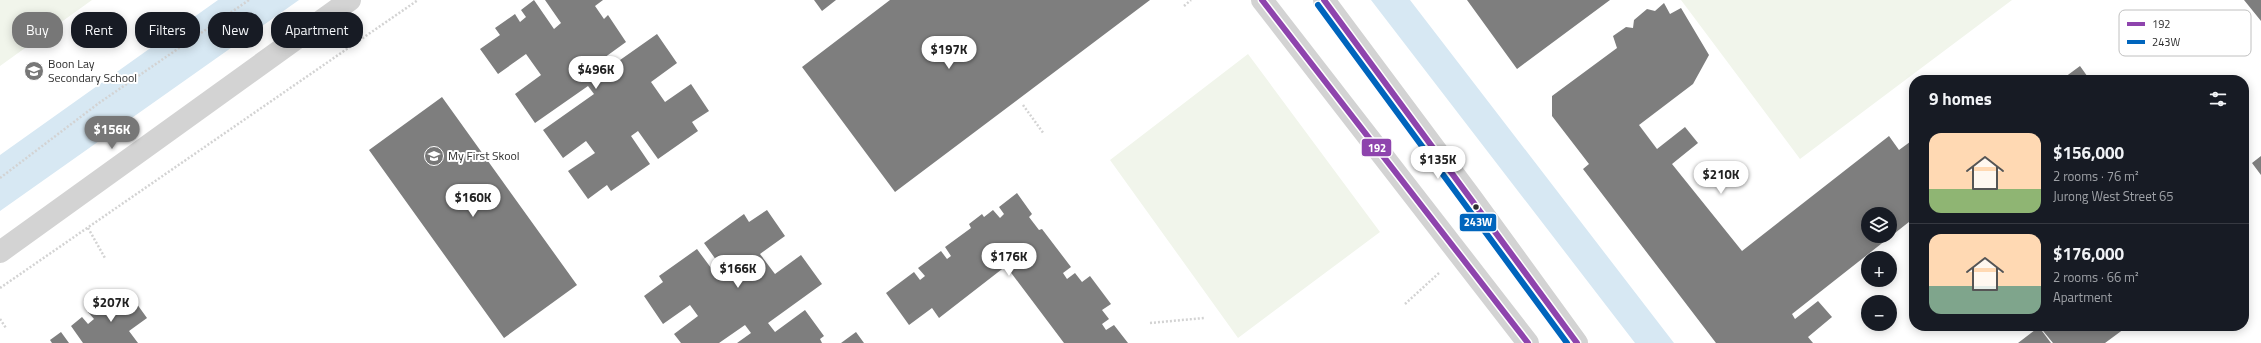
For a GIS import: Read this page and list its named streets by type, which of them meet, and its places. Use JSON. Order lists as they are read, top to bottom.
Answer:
{
  "places": {
    "school or university": ["Boon Lay Secondary School", "My First Skool"]
  },
  "lines": ["transit line 192", "transit line 243W"],
  "legend": ["192", "243W"],
  "page": {
    "chip": [
      "Buy",
      "Rent",
      "Filters",
      "New",
      "Apartment"
    ],
    "price": [
      "$197K",
      "$496K",
      "$156K",
      "$135K",
      "$210K",
      "$160K",
      "$176K",
      "$166K",
      "$207K"
    ],
    "heading": "9 homes",
    "list": [
      {
        "name": "$156,000",
        "note": "2 rooms · 76 m² · Jurong West Street 65"
      },
      {
        "name": "$176,000",
        "note": "2 rooms · 66 m² · Apartment"
      }
    ],
    "map_buttons": ["+", "−"]
  }
}
